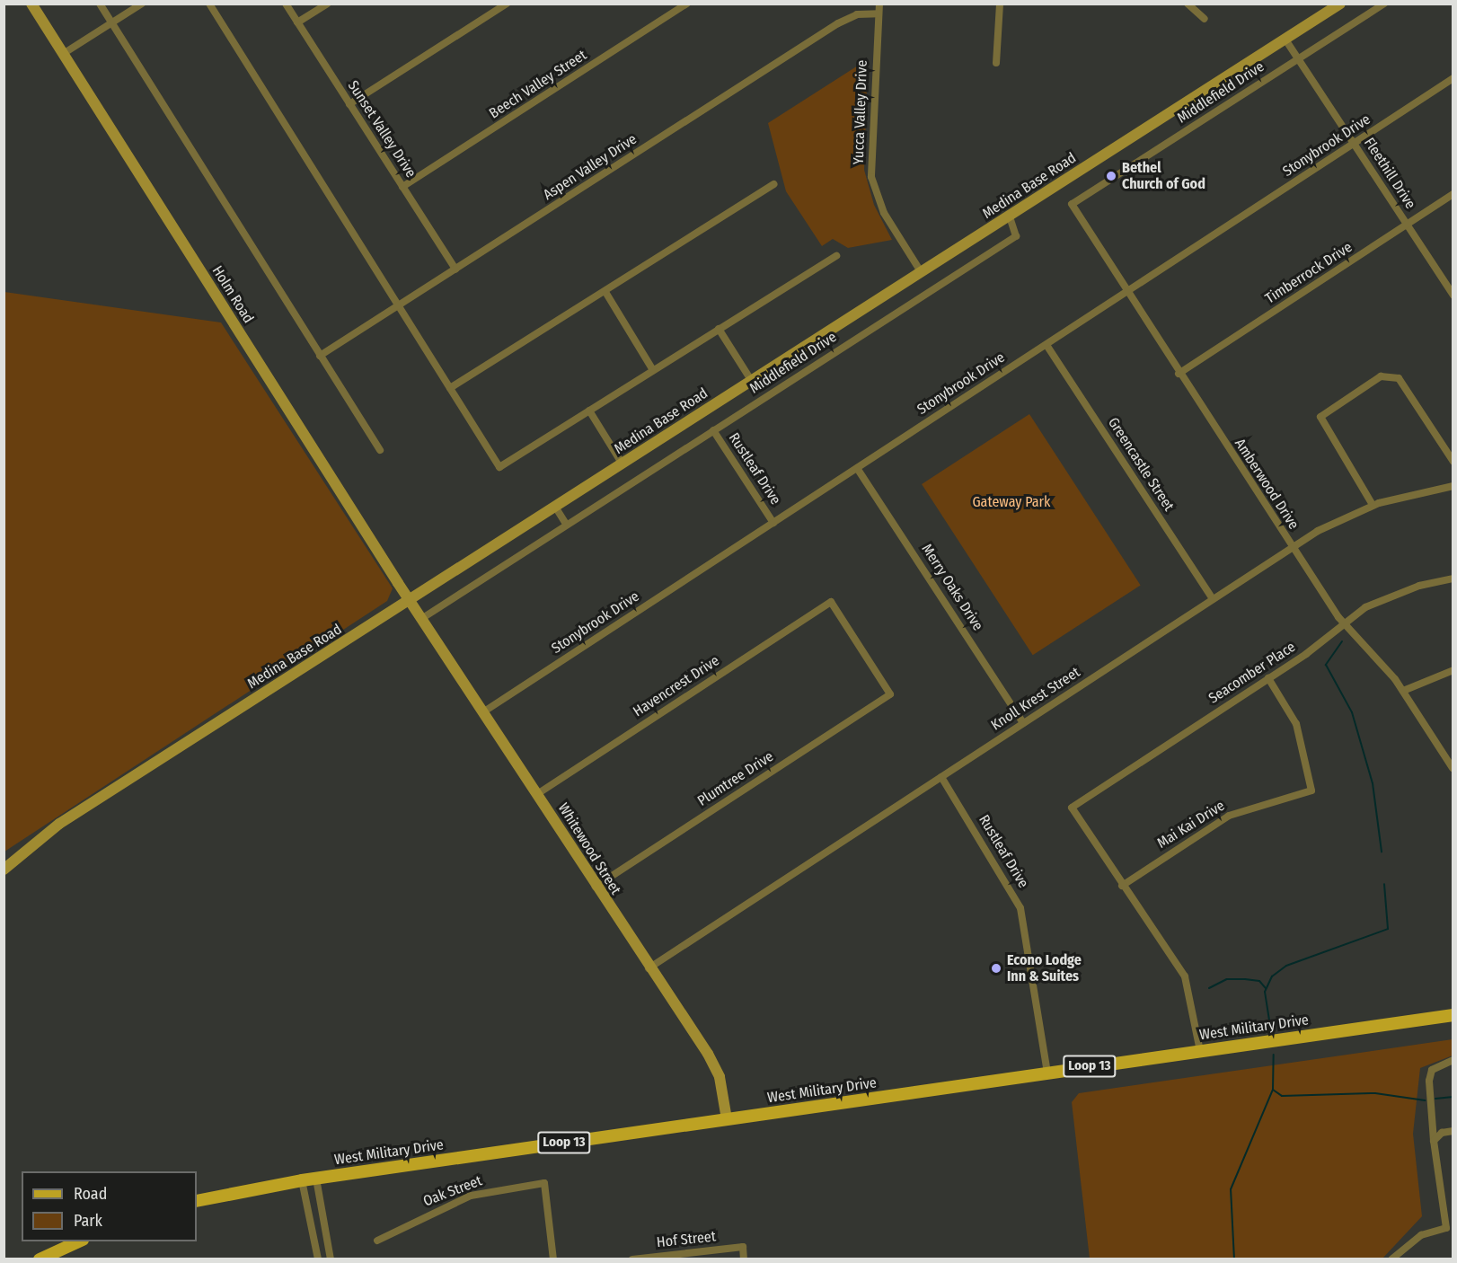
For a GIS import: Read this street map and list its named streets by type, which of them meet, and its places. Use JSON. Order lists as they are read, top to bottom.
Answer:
{
  "streets": {
    "main road": ["West Military Drive", "Loop 13"],
    "street": [
      "Beech Valley Street",
      "Middlefield Drive",
      "Yucca Valley Drive",
      "Sunset Valley Drive",
      "Stonybrook Drive",
      "Aspen Valley Drive",
      "Fleethill Drive",
      "Medina Base Road",
      "Timberrock Drive",
      "Holm Road",
      "Greencastle Street",
      "Rustleaf Drive",
      "Amberwood Drive",
      "Merry Oaks Drive",
      "Seacomber Place",
      "Havencrest Drive",
      "Knoll Krest Street",
      "Plumtree Drive",
      "Mai Kai Drive",
      "Whitewood Street",
      "Oak Street",
      "Hof Street"
    ]
  },
  "crossings": [
    ["Beech Valley Street", "Sunset Valley Drive"],
    ["Middlefield Drive", "Fleethill Drive"],
    ["Middlefield Drive", "Medina Base Road"],
    ["Middlefield Drive", "Rustleaf Drive"],
    ["Middlefield Drive", "Amberwood Drive"],
    ["Middlefield Drive", "Whitewood Street"],
    ["Yucca Valley Drive", "Aspen Valley Drive"],
    ["Yucca Valley Drive", "Medina Base Road"],
    ["Sunset Valley Drive", "Aspen Valley Drive"],
    ["Stonybrook Drive", "Fleethill Drive"],
    ["Stonybrook Drive", "Greencastle Street"],
    ["Stonybrook Drive", "Rustleaf Drive"],
    ["Stonybrook Drive", "Amberwood Drive"],
    ["Stonybrook Drive", "Merry Oaks Drive"],
    ["Stonybrook Drive", "Whitewood Street"],
    ["Fleethill Drive", "Medina Base Road"],
    ["Fleethill Drive", "Timberrock Drive"],
    ["Medina Base Road", "Holm Road"],
    ["Medina Base Road", "Whitewood Street"],
    ["Timberrock Drive", "Amberwood Drive"],
    ["Holm Road", "Whitewood Street"],
    ["Greencastle Street", "Knoll Krest Street"],
    ["Rustleaf Drive", "Knoll Krest Street"],
    ["Rustleaf Drive", "West Military Drive"],
    ["Amberwood Drive", "Seacomber Place"],
    ["Amberwood Drive", "Knoll Krest Street"],
    ["Merry Oaks Drive", "Knoll Krest Street"],
    ["Seacomber Place", "Mai Kai Drive"],
    ["Havencrest Drive", "Plumtree Drive"],
    ["Havencrest Drive", "Whitewood Street"],
    ["Knoll Krest Street", "Whitewood Street"],
    ["Plumtree Drive", "Whitewood Street"],
    ["Whitewood Street", "West Military Drive"]
  ],
  "parks": ["Gateway Park"],
  "places": ["Bethel Church of God", "Econo Lodge Inn & Suites"],
  "legend": ["Road", "Park"]
}
